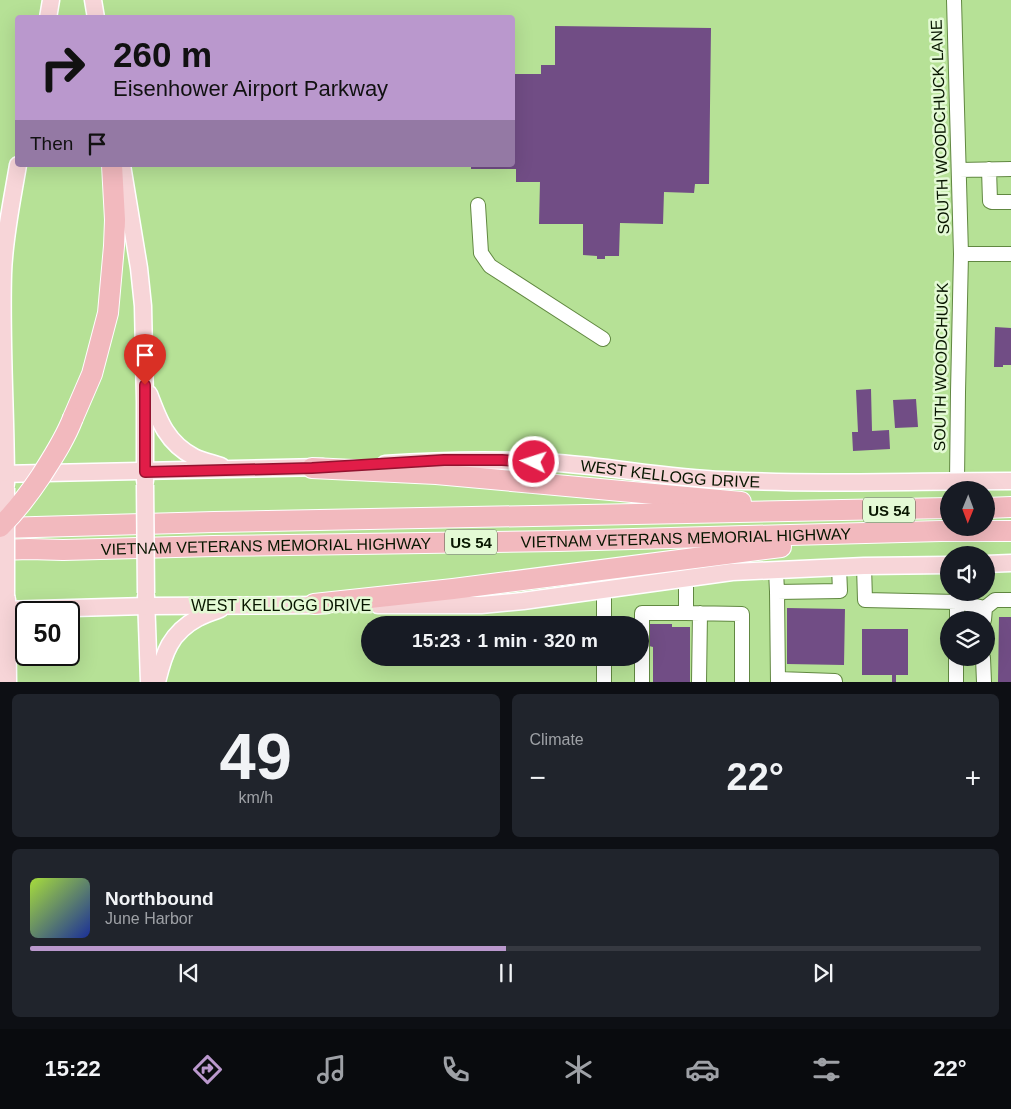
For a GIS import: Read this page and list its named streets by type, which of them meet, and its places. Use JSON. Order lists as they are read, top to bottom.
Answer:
{
  "streets": {
    "highway": ["US 54", "VIETNAM VETERANS MEMORIAL HIGHWAY"],
    "main road": ["WEST KELLOGG DRIVE"],
    "street": ["SOUTH WOODCHUCK LANE", "SOUTH WOODCHUCK"]
  },
  "crossings": [
    ["SOUTH WOODCHUCK LANE", "SOUTH WOODCHUCK"]
  ],
  "north": "bottom",
  "page": {
    "turn": ["260 m", "Eisenhower Airport Parkway"],
    "then": "Then",
    "limit": "50",
    "trip": "15:23 · 1 min · 320 m",
    "tile": [
      ["49", "km/h"],
      "Climate"
    ],
    "heat": ["−", "22°", "+"],
    "song": ["Northbound", "June Harbor"],
    "tabs": ["15:22", "22°"]
  }
}
